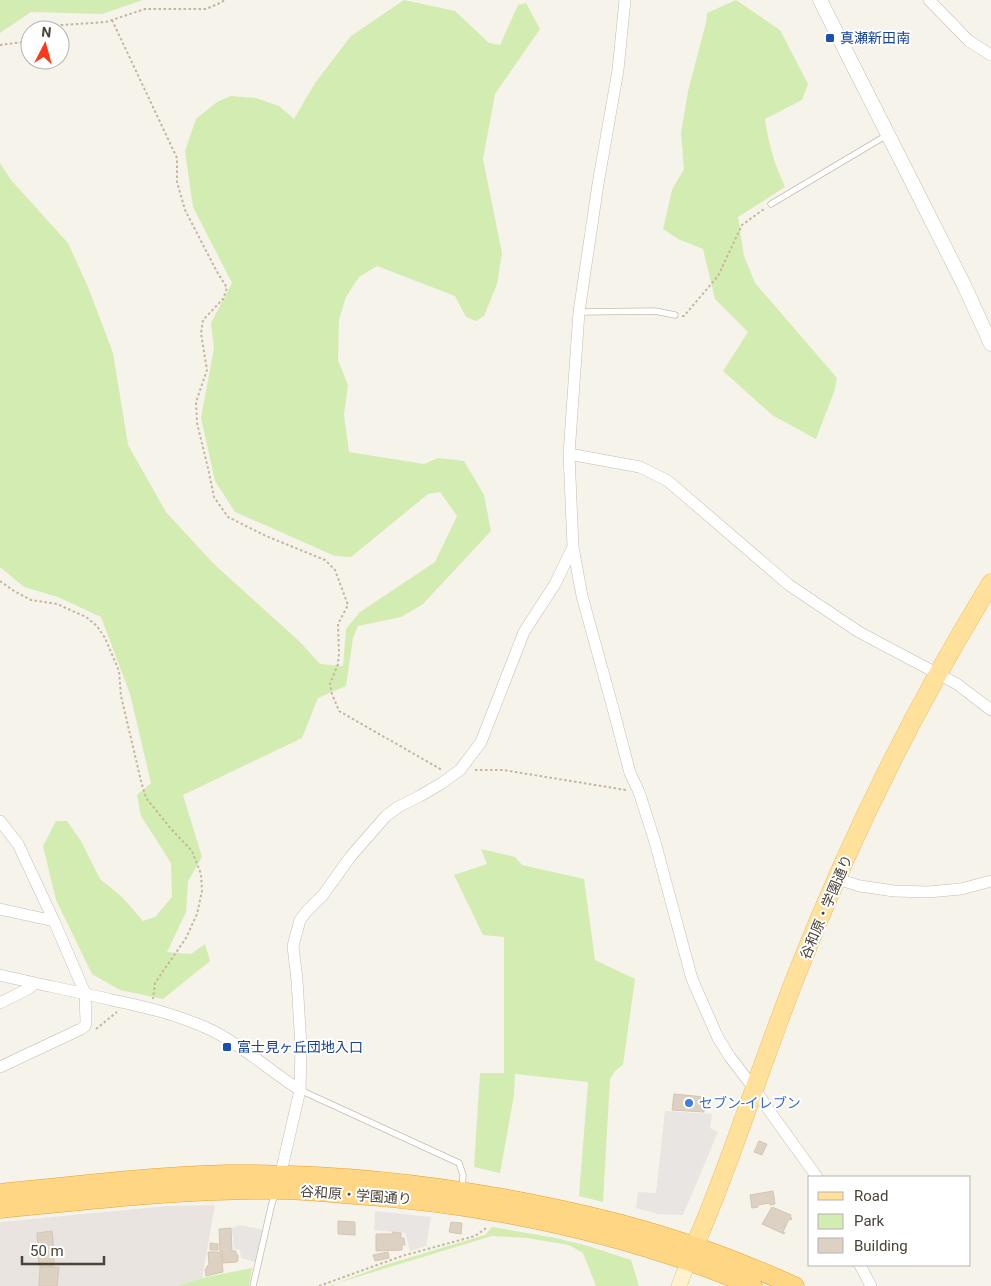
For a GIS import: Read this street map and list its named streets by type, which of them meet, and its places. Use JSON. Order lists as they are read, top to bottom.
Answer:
{
  "streets": {
    "highway": ["谷和原・学園通り"]
  },
  "places": {
    "transit": ["真瀬新田南", "富士見ヶ丘団地入口"],
    "other": ["セブン-イレブン"]
  },
  "legend": ["Road", "Park", "Building"],
  "scale_bar": "50 m",
  "north": "top"
}
